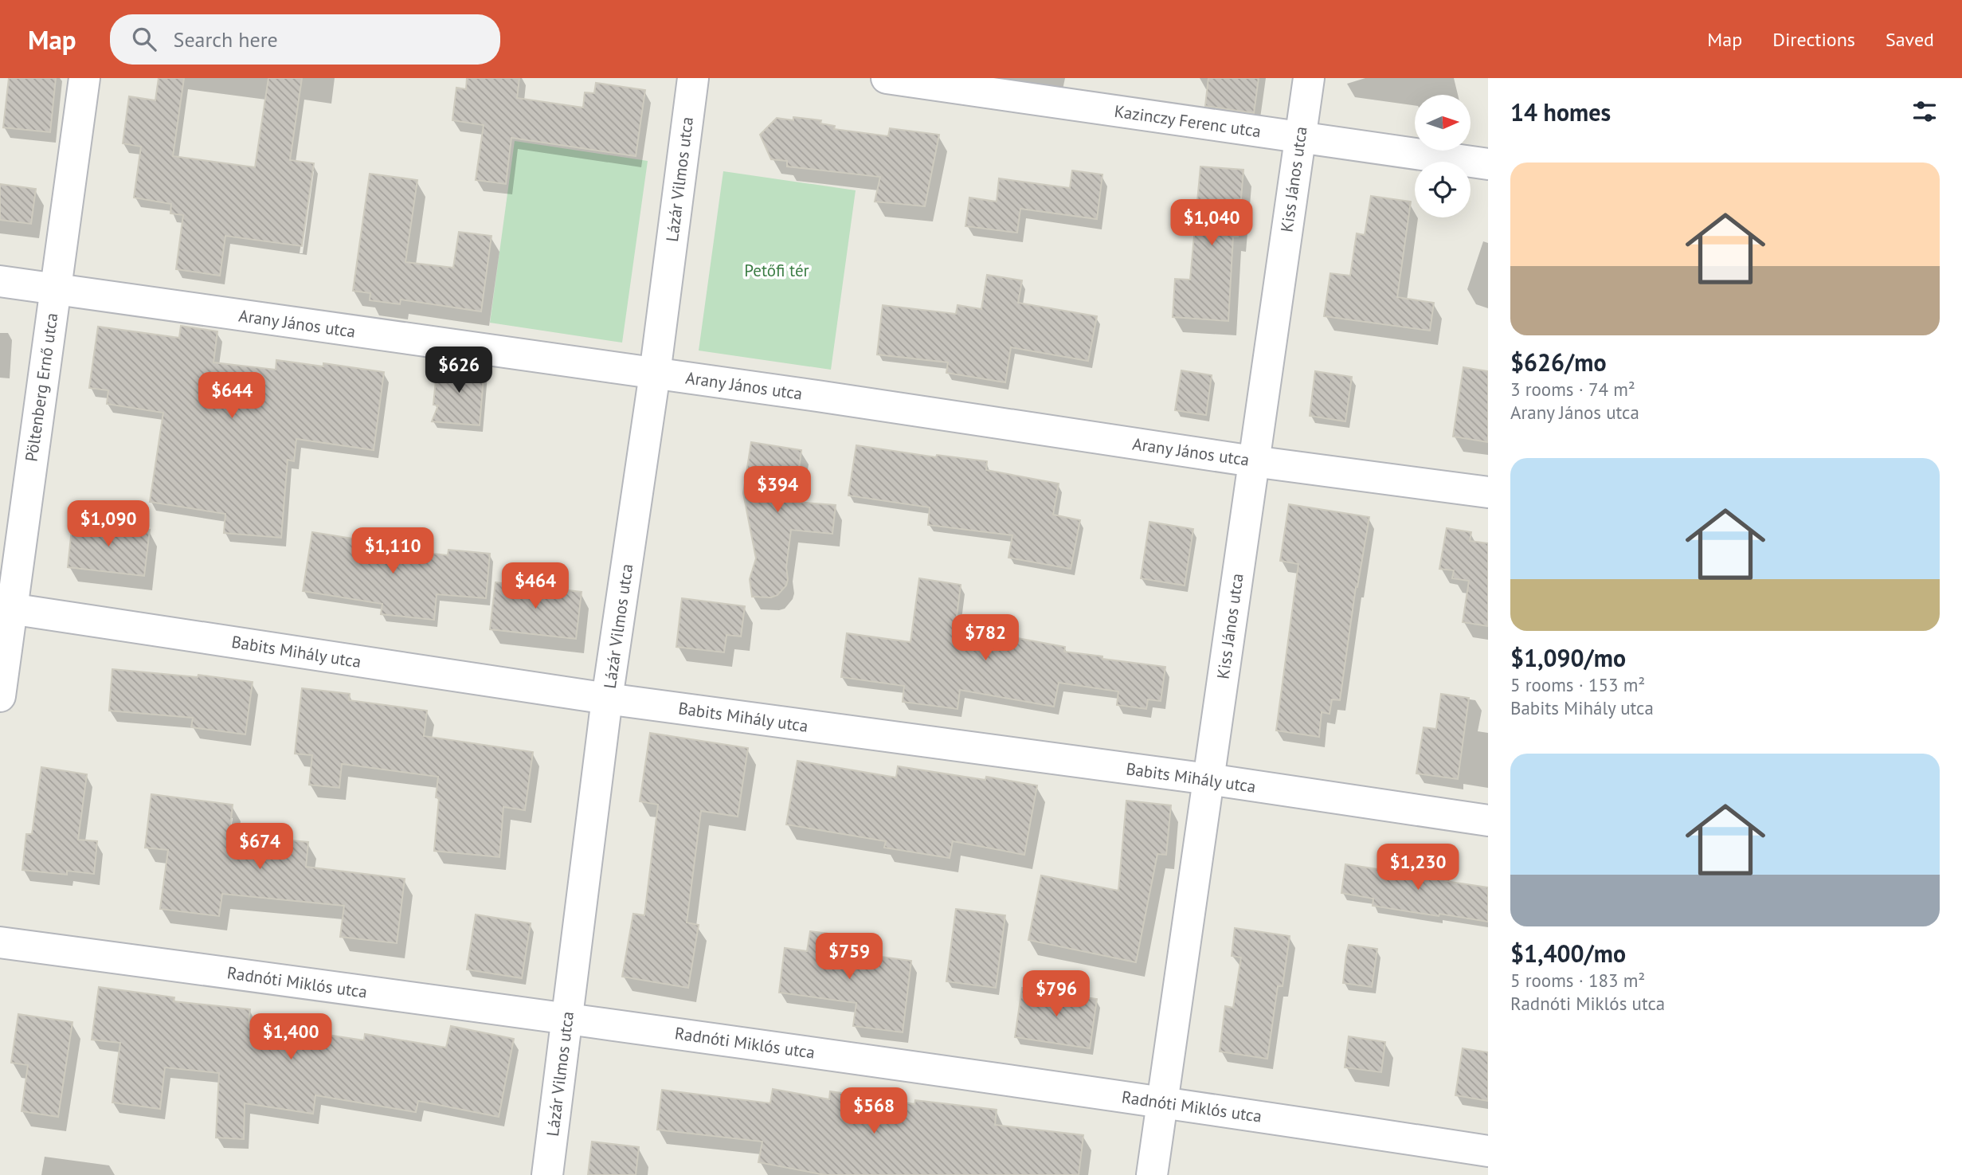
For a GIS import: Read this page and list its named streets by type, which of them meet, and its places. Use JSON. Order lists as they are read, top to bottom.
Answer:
{
  "streets": {
    "street": [
      "Kazinczy Ferenc utca",
      "Lázár Vilmos utca",
      "Kiss János utca",
      "Arany János utca",
      "Pöltenberg Ernő utca",
      "Babits Mihály utca",
      "Radnóti Miklós utca"
    ]
  },
  "crossings": [
    ["Kazinczy Ferenc utca", "Kiss János utca"],
    ["Lázár Vilmos utca", "Arany János utca"],
    ["Lázár Vilmos utca", "Babits Mihály utca"],
    ["Lázár Vilmos utca", "Radnóti Miklós utca"],
    ["Kiss János utca", "Arany János utca"],
    ["Kiss János utca", "Babits Mihály utca"],
    ["Kiss János utca", "Radnóti Miklós utca"],
    ["Arany János utca", "Pöltenberg Ernő utca"],
    ["Pöltenberg Ernő utca", "Babits Mihály utca"]
  ],
  "parks": ["Petőfi tér"],
  "north": "right",
  "page": {
    "header": "Map",
    "search": "Search here",
    "nav": ["Map", "Directions", "Saved"],
    "heading": "14 homes",
    "list": [
      {
        "name": "$626/mo",
        "note": "3 rooms · 74 m² · Arany János utca"
      },
      {
        "name": "$1,090/mo",
        "note": "5 rooms · 153 m² · Babits Mihály utca"
      },
      {
        "name": "$1,400/mo",
        "note": "5 rooms · 183 m² · Radnóti Miklós utca"
      }
    ],
    "price": [
      "$1,040",
      "$626",
      "$644",
      "$394",
      "$1,090",
      "$1,110",
      "$464",
      "$782",
      "$674",
      "$1,230",
      "$759",
      "$796",
      "$1,400",
      "$568"
    ]
  }
}
